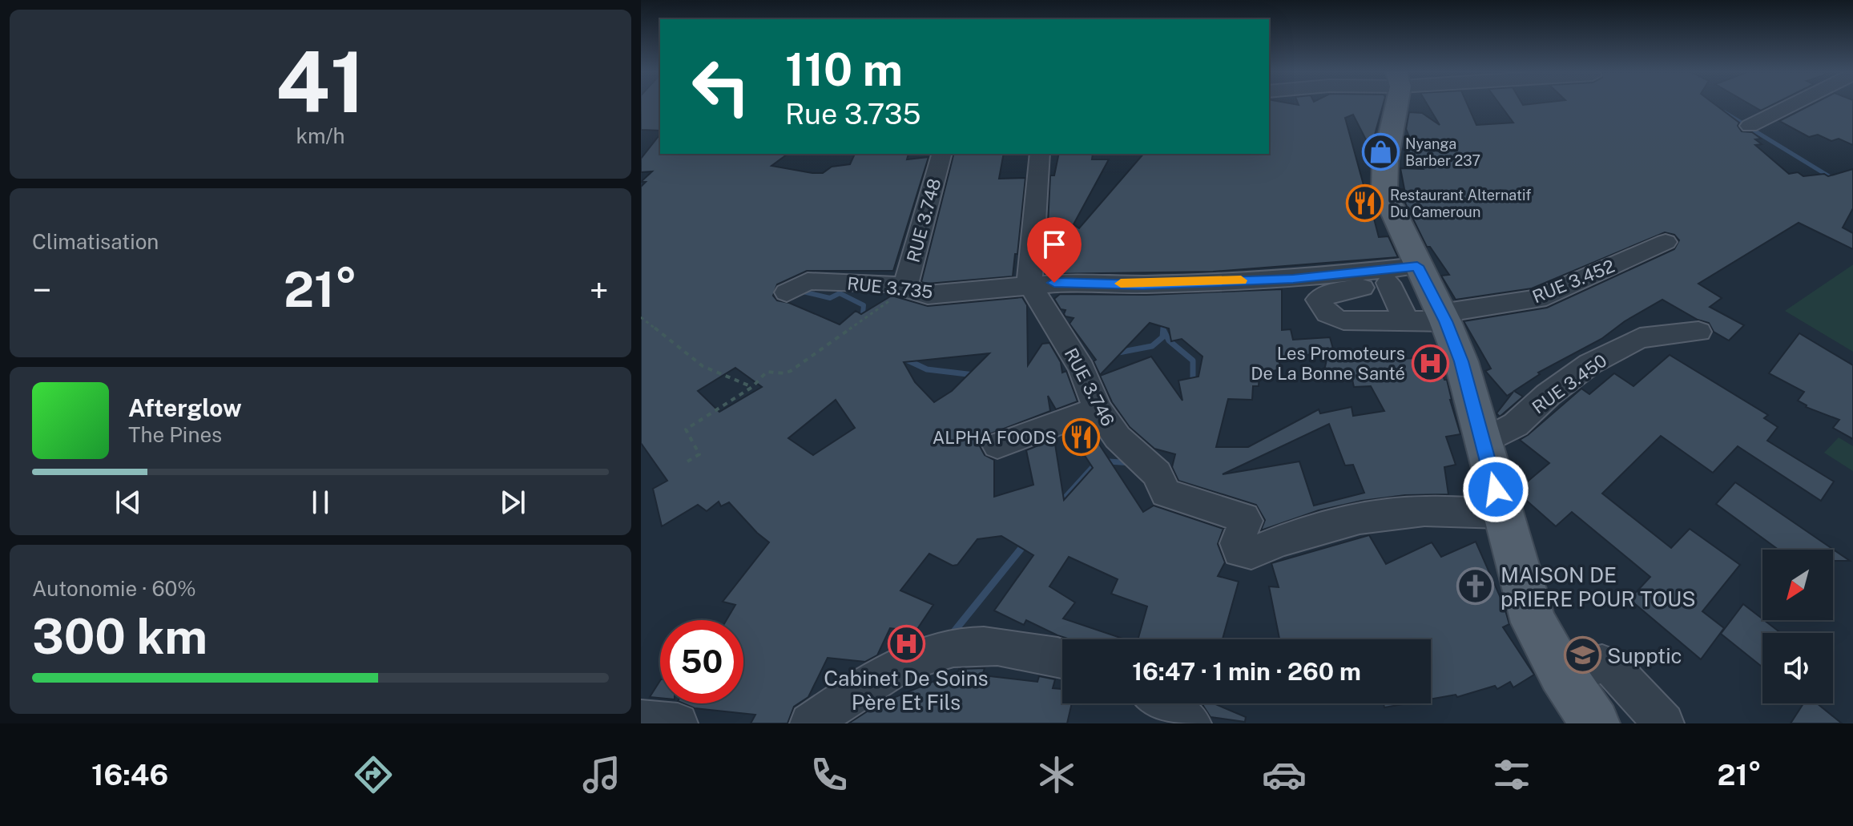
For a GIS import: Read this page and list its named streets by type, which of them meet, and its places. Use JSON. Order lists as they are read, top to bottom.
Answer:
{
  "streets": {
    "street": [
      "RUE 3.748",
      "RUE 3.452",
      "RUE 3.735",
      "RUE 3.450",
      "RUE 3.746"
    ]
  },
  "crossings": [
    ["RUE 3.748", "RUE 3.735"],
    ["RUE 3.452", "RUE 3.735"],
    ["RUE 3.735", "RUE 3.746"]
  ],
  "places": {
    "shop": ["Nyanga Barber 237"],
    "restaurant": ["Restaurant Alternatif Du Cameroun", "ALPHA FOODS"],
    "hospital": ["Les Promoteurs De La Bonne Santé", "Cabinet De Soins Père Et Fils"],
    "church": ["MAISON DE pRIERE POUR TOUS"],
    "school or university": ["Supptic"]
  },
  "north": "bottom left",
  "page": {
    "tile": [
      ["41", "km/h"],
      "Climatisation",
      ["Autonomie · 60%", "300 km"]
    ],
    "turn": ["110 m", "Rue 3.735"],
    "heat": ["−", "21°", "+"],
    "song": ["Afterglow", "The Pines"],
    "limit": "50",
    "trip": "16:47 · 1 min · 260 m",
    "tabs": ["16:46", "21°"]
  }
}
